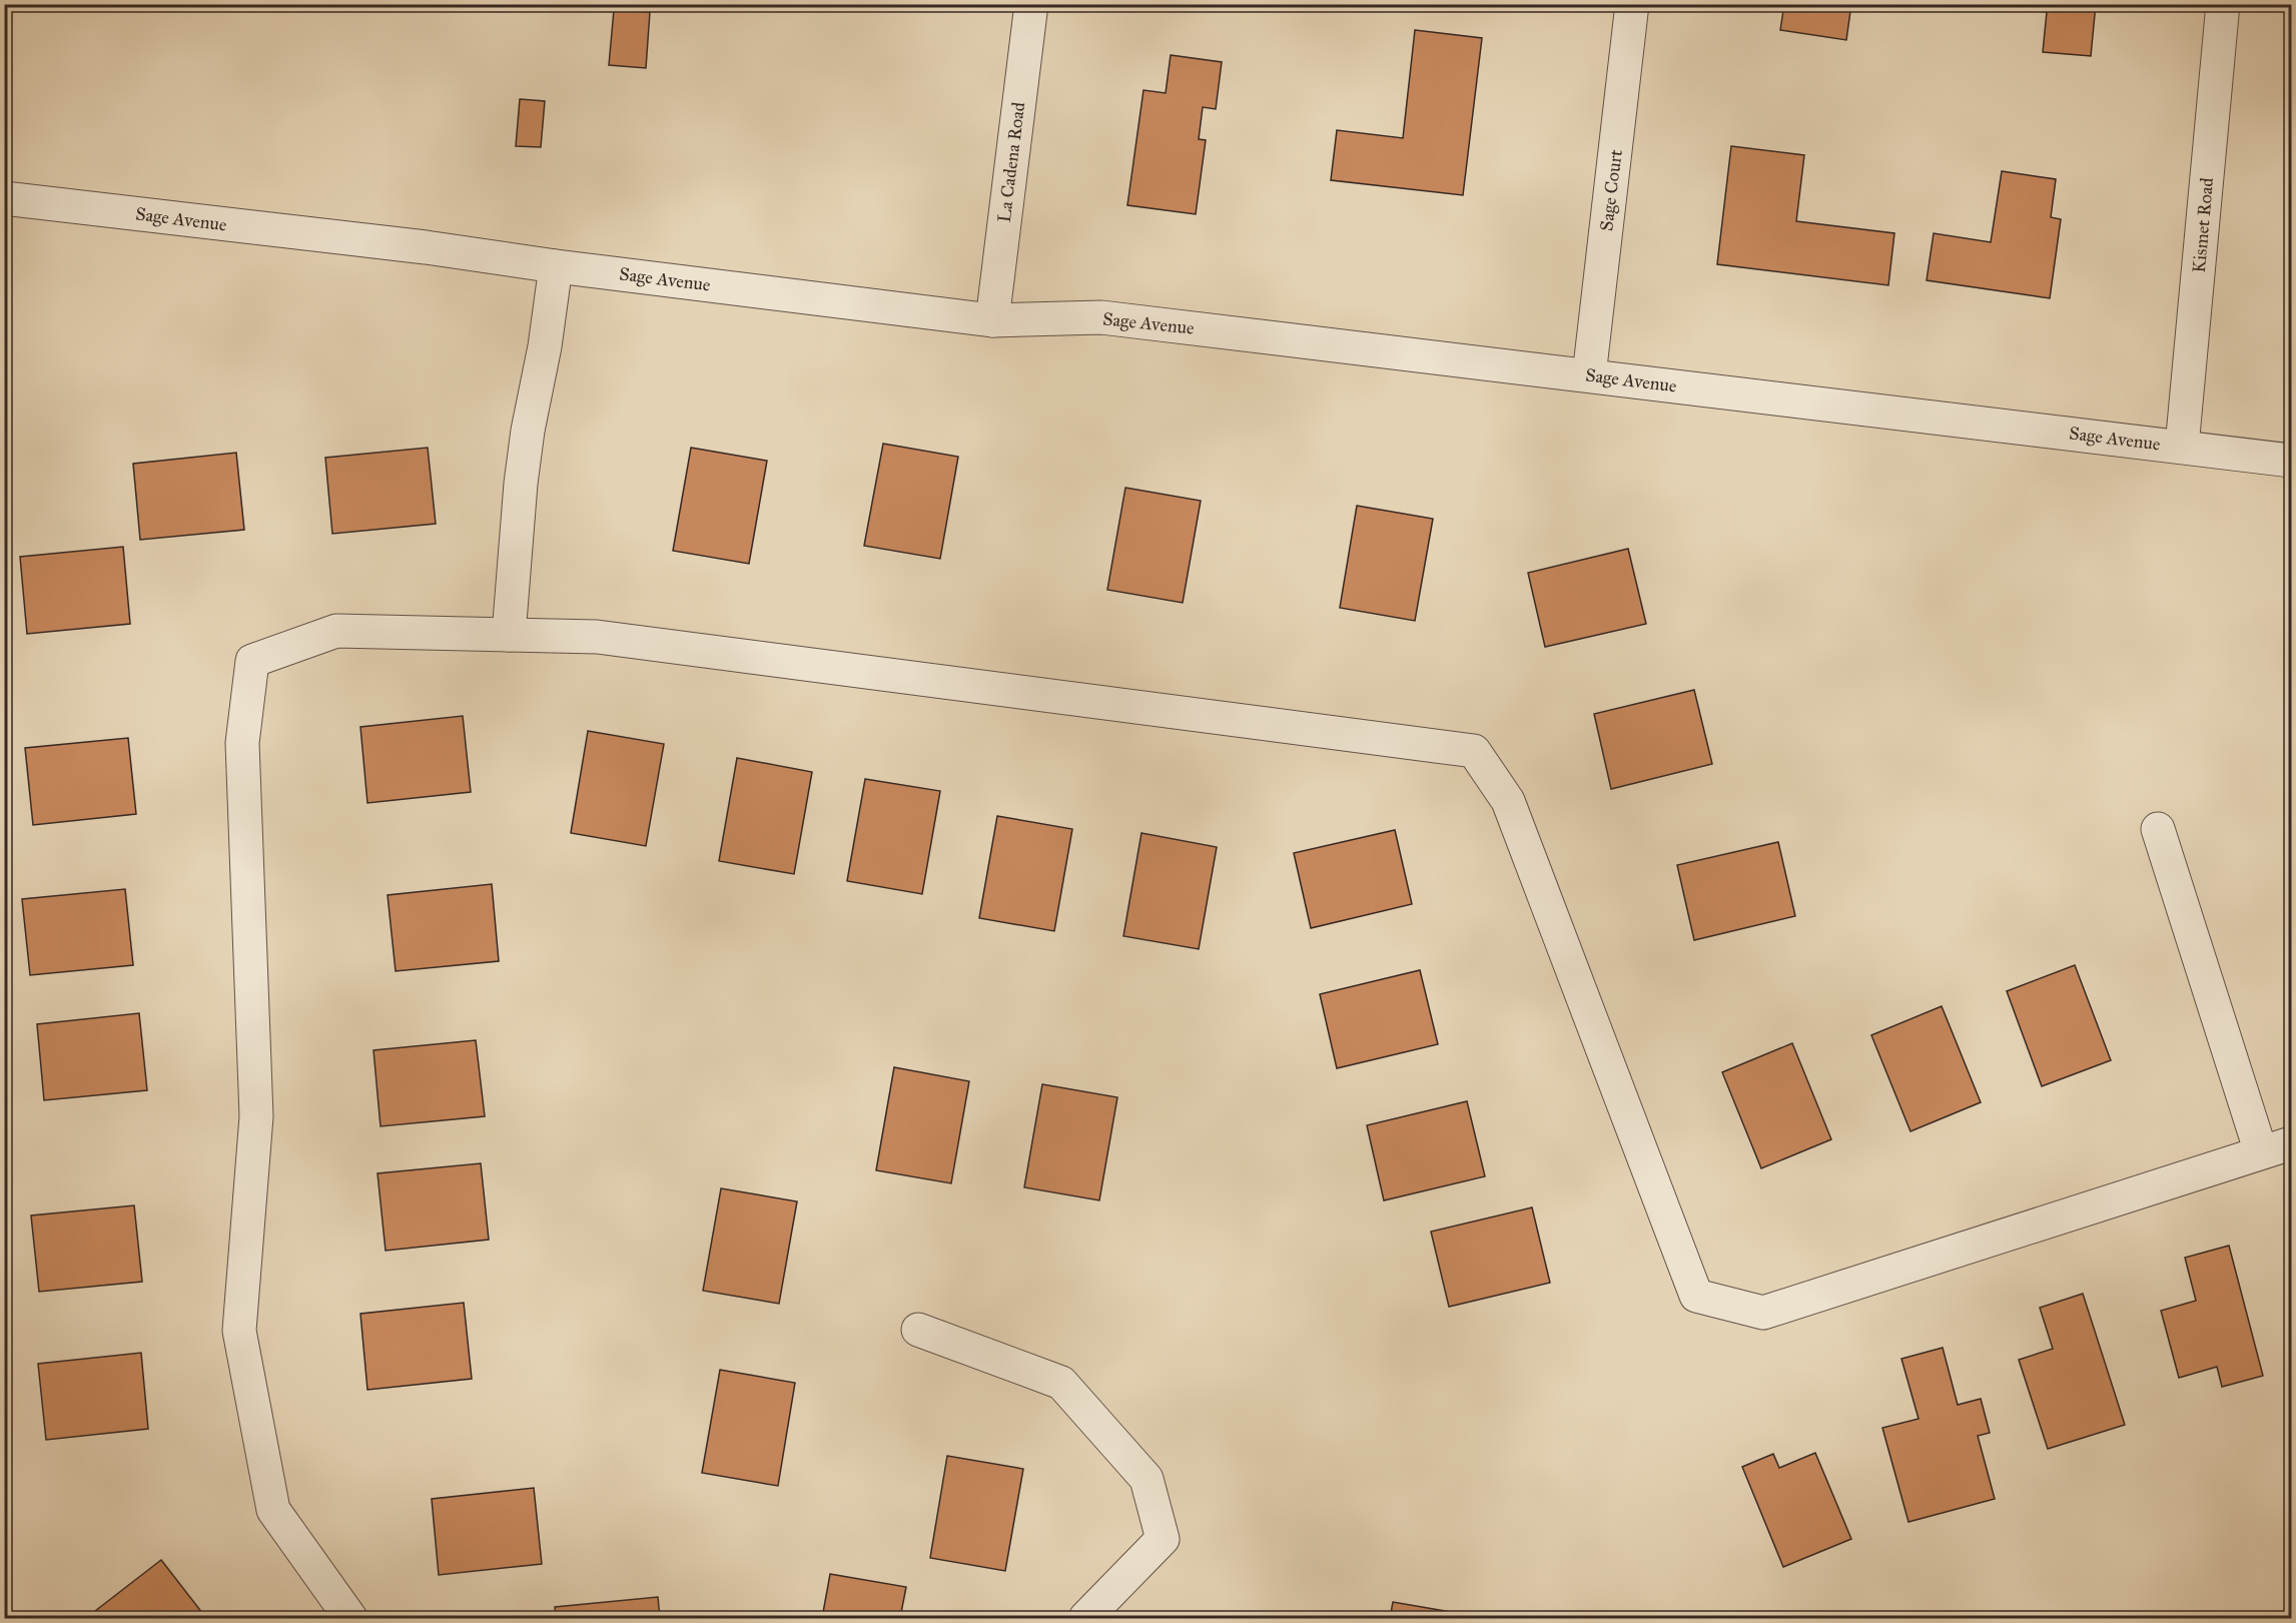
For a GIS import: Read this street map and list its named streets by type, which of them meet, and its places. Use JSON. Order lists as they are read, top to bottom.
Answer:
{
  "streets": {
    "street": [
      "La Cadena Road",
      "Sage Court",
      "Sage Avenue",
      "Kismet Road"
    ]
  },
  "crossings": [
    ["La Cadena Road", "Sage Avenue"],
    ["Sage Court", "Sage Avenue"],
    ["Sage Avenue", "Kismet Road"]
  ]
}
